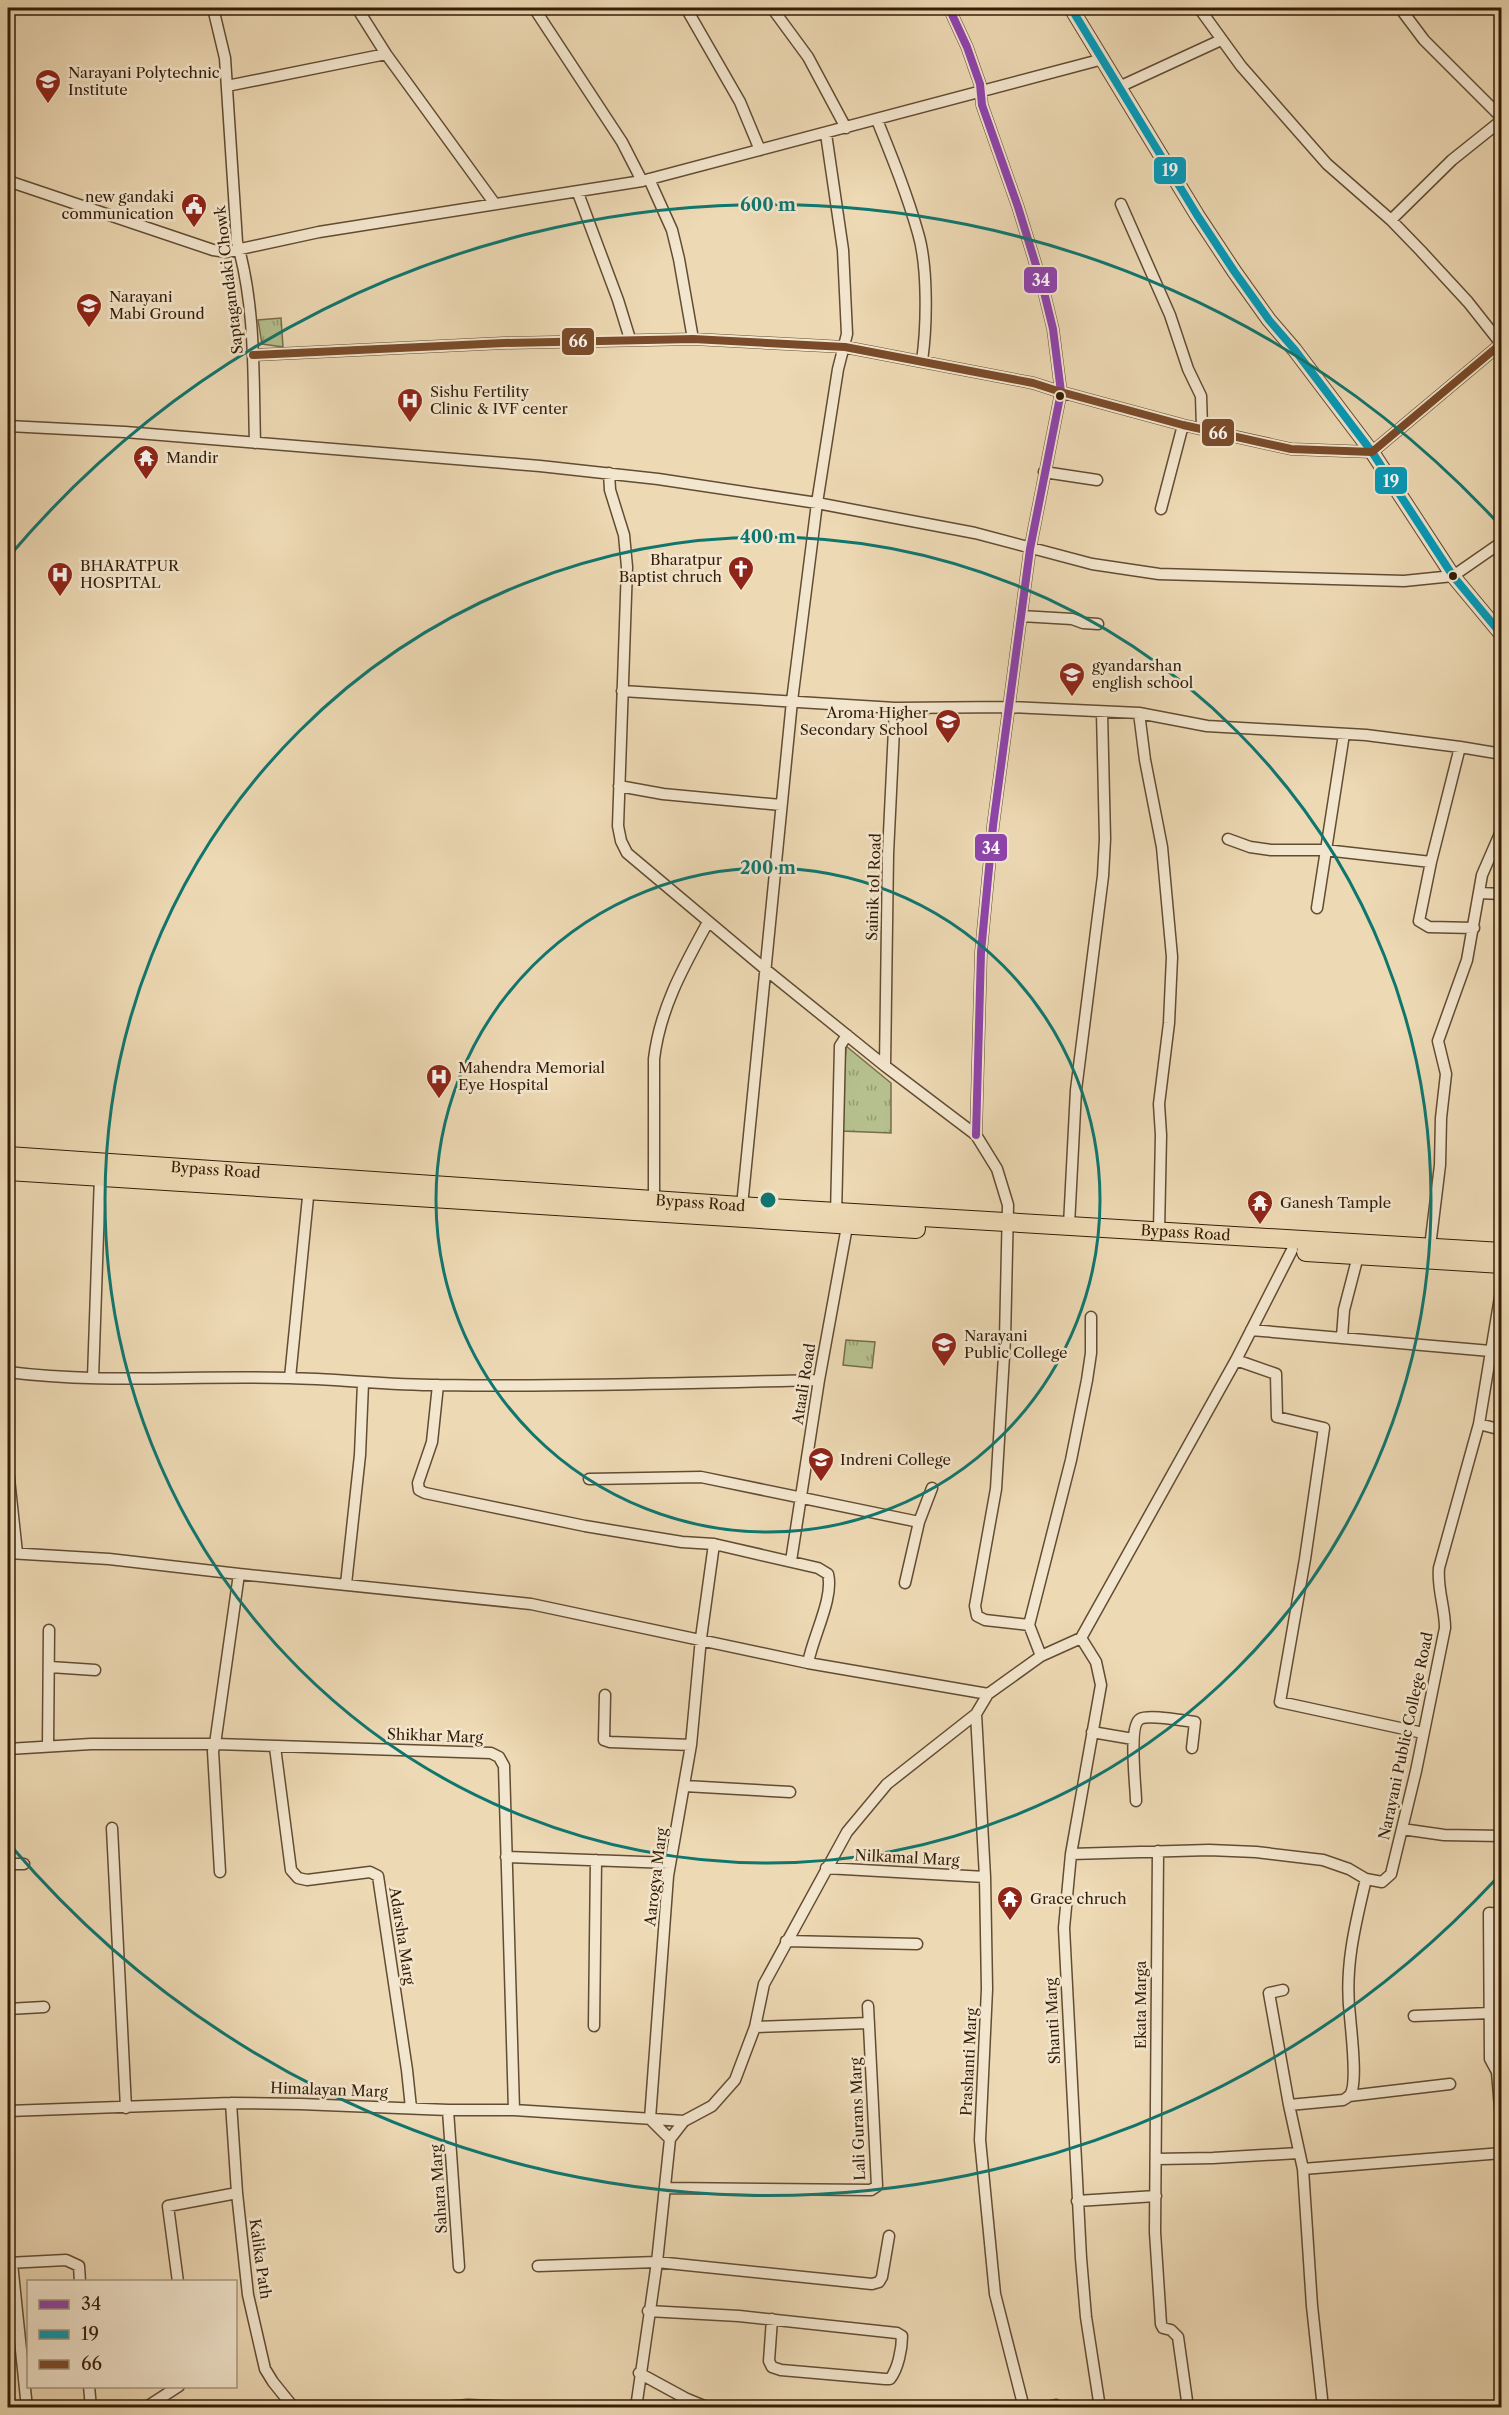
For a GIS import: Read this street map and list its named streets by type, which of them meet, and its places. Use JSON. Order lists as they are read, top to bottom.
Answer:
{
  "streets": {
    "highway": ["Bypass Road"],
    "street": [
      "Saptagandaki Chowk",
      "Sainik tol Road",
      "Ataali Road",
      "Shikhar Marg",
      "Narayani Public College Road",
      "Nilkamal Marg",
      "Aarogya Marg",
      "Adarsha Marg",
      "Ekata Marga",
      "Shanti Marg",
      "Prashanti Marg",
      "Himalayan Marg",
      "Lali Gurans Marg",
      "Sahara Marg",
      "Kalika Path"
    ]
  },
  "crossings": [
    ["Bypass Road", "Ataali Road"],
    ["Shikhar Marg", "Adarsha Marg"],
    ["Shikhar Marg", "Himalayan Marg"],
    ["Nilkamal Marg", "Prashanti Marg"],
    ["Aarogya Marg", "Himalayan Marg"],
    ["Adarsha Marg", "Himalayan Marg"],
    ["Himalayan Marg", "Sahara Marg"],
    ["Himalayan Marg", "Kalika Path"]
  ],
  "places": {
    "school or university": [
      "Narayani Polytechnic Institute",
      "Narayani Mabi Ground",
      "gyandarshan english school",
      "Aroma Higher Secondary School",
      "Narayani Public College",
      "Indreni College"
    ],
    "public building": ["new gandaki communication"],
    "hospital": ["Sishu Fertility Clinic & IVF center", "BHARATPUR HOSPITAL", "Mahendra Memorial Eye Hospital"],
    "temple": ["Mandir", "Ganesh Tample", "Grace chruch"],
    "church": ["Bharatpur Baptist chruch"]
  },
  "lines": ["transit line 34", "transit line 19", "transit line 66"],
  "legend": ["34", "19", "66"],
  "rings": ["600 m", "400 m", "200 m"]
}
